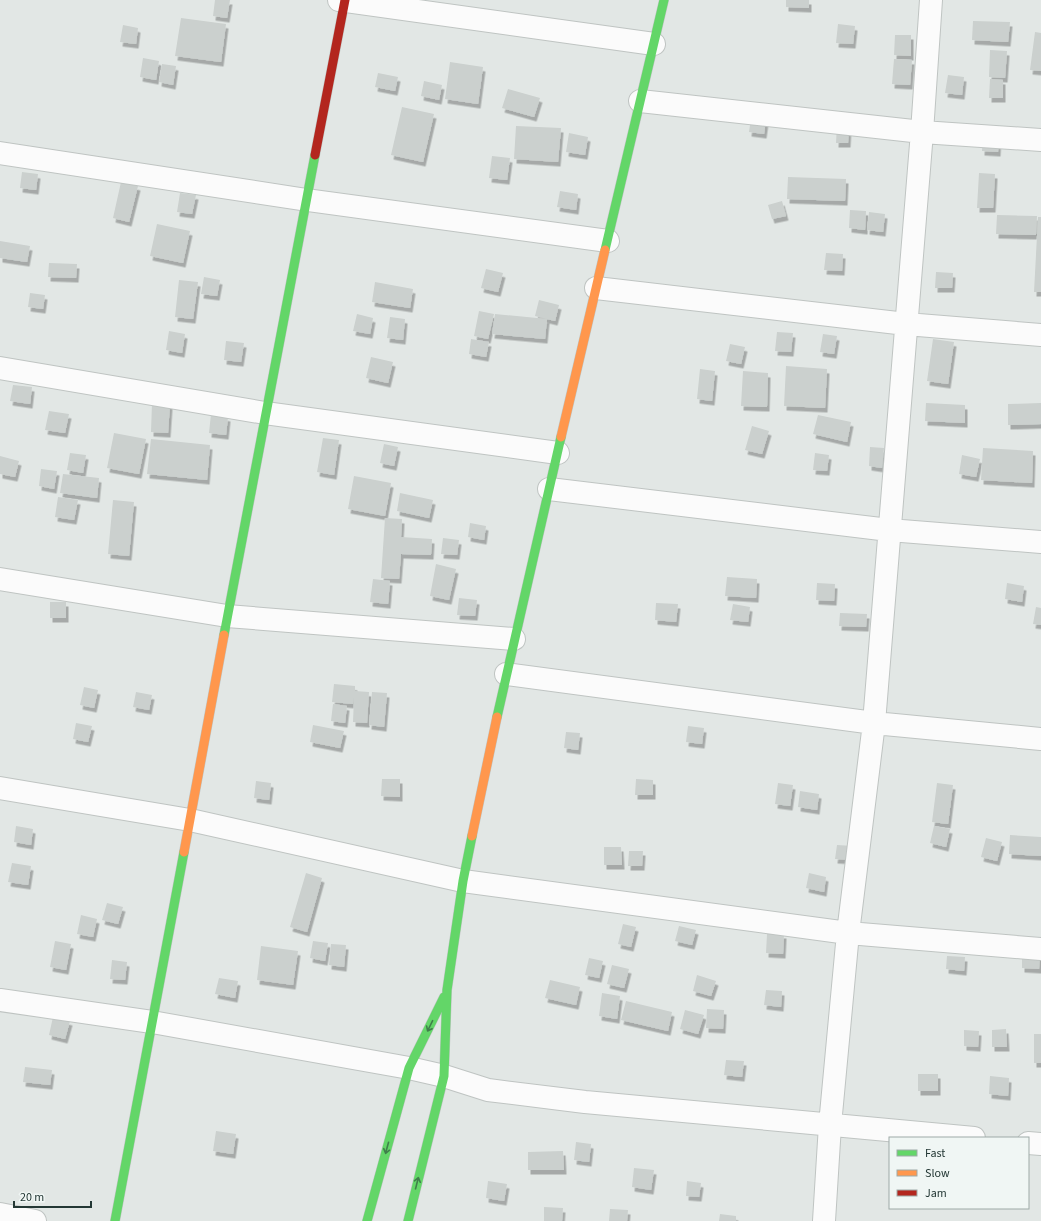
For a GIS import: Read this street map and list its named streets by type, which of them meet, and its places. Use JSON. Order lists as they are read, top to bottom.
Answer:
{
  "legend": ["Fast", "Slow", "Jam"],
  "scale_bar": "20 m"
}
